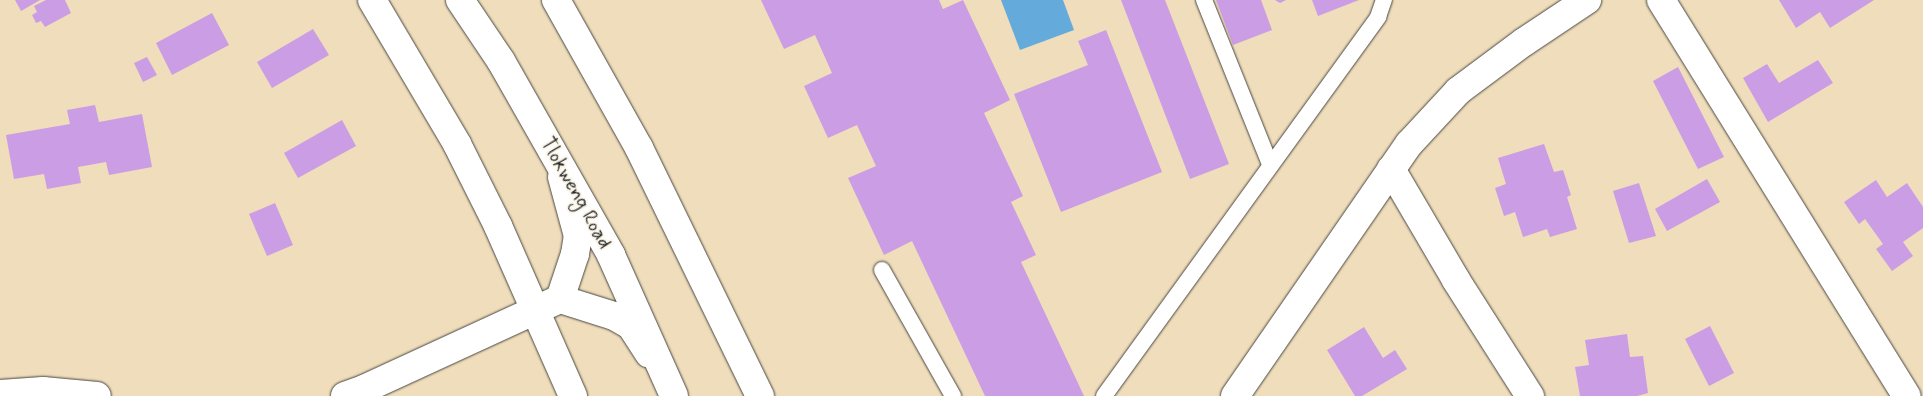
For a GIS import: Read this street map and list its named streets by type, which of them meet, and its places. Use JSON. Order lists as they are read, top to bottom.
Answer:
{
  "streets": {
    "street": ["Tlokweng Road"]
  }
}
